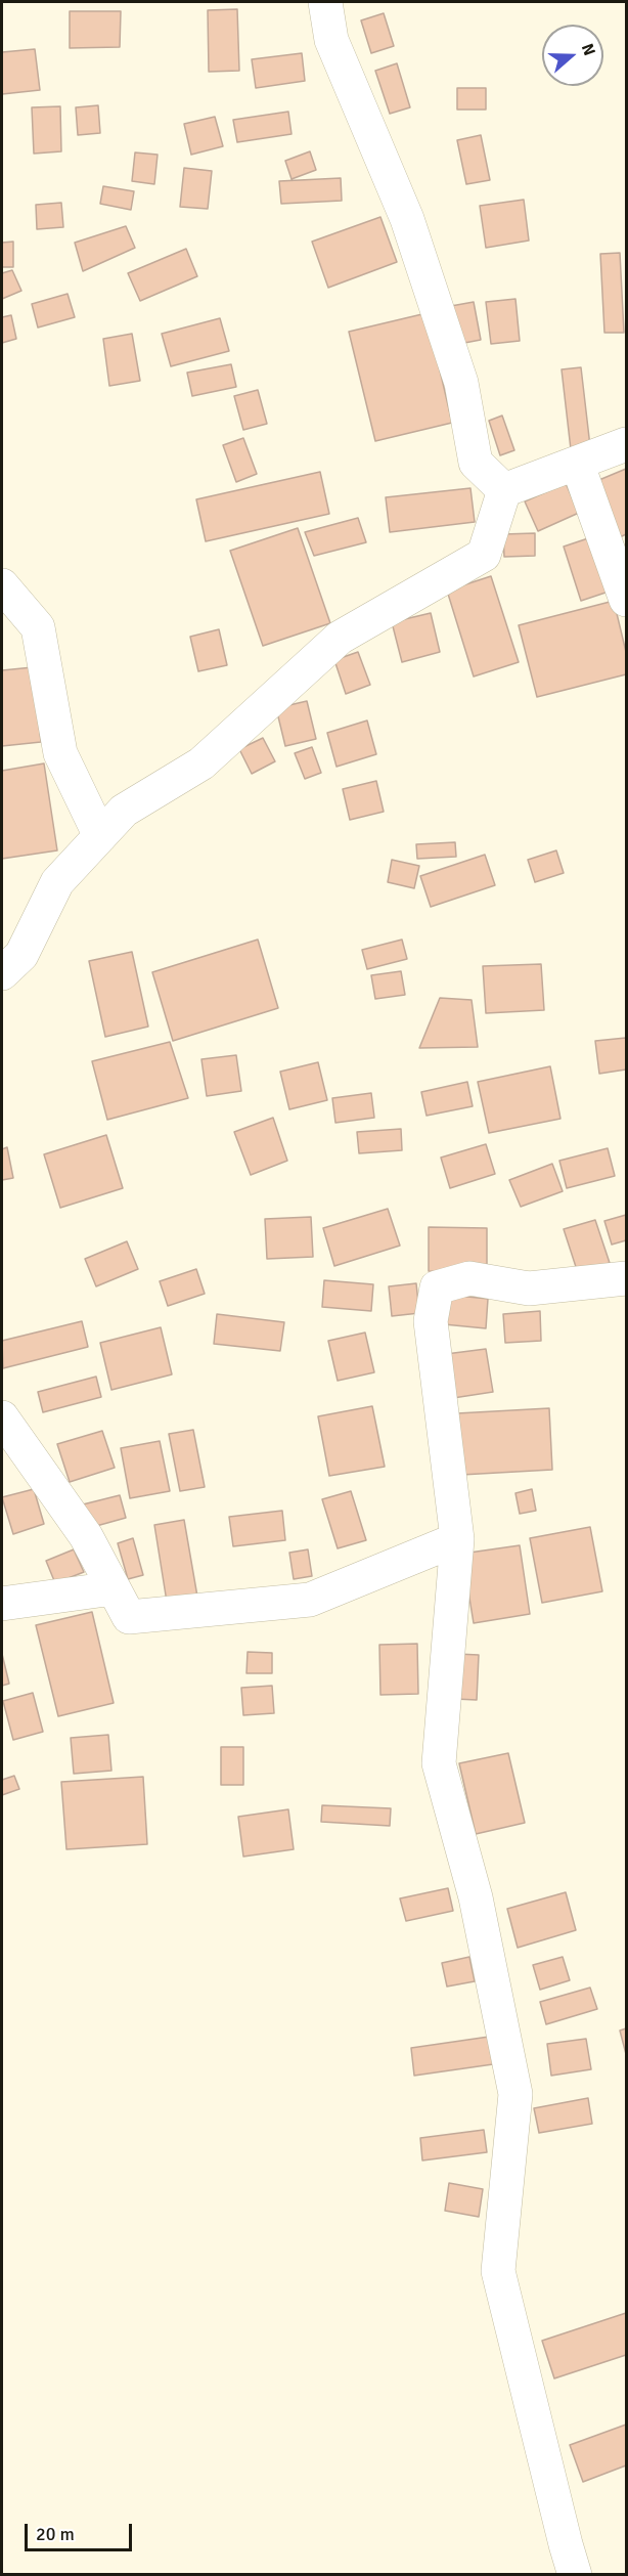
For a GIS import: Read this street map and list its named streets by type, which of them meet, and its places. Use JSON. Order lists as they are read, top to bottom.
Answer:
{
  "scale_bar": "20 m",
  "north": "right"
}
